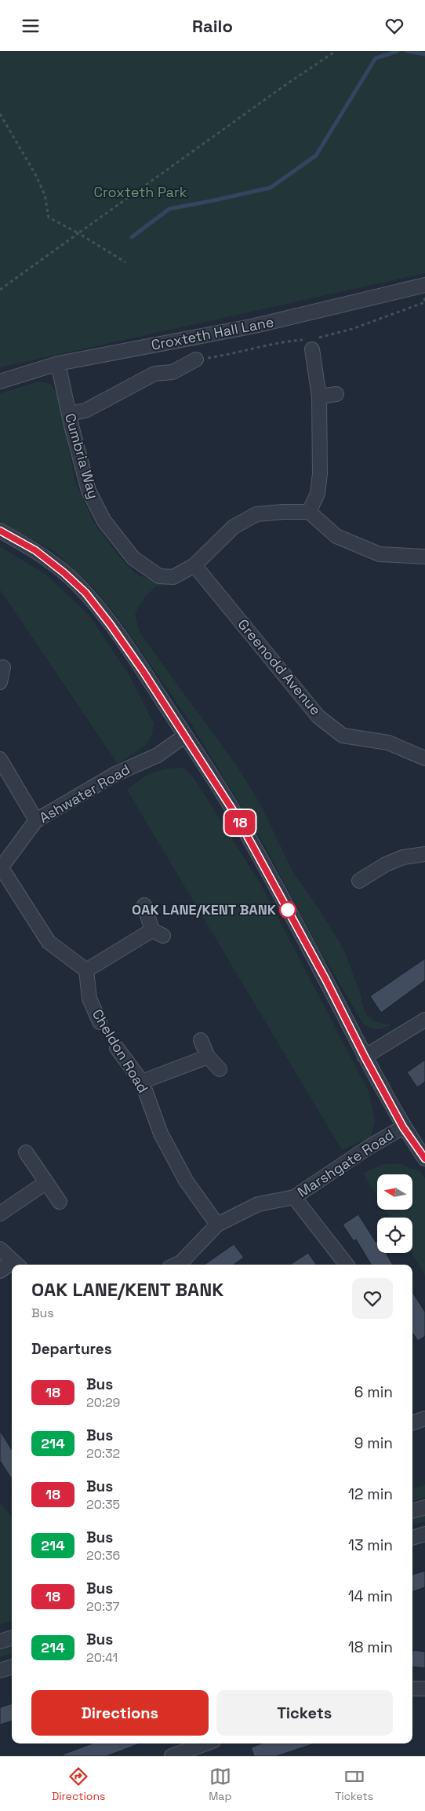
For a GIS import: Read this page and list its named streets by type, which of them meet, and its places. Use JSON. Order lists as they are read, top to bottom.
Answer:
{
  "streets": {
    "street": [
      "Croxteth Hall Lane",
      "Cumbria Way",
      "Greenodd Avenue",
      "Ashwater Road",
      "Cheldon Road",
      "Marshgate Road"
    ]
  },
  "crossings": [
    ["Croxteth Hall Lane", "Cumbria Way"],
    ["Cumbria Way", "Greenodd Avenue"],
    ["Cheldon Road", "Marshgate Road"]
  ],
  "parks": ["Croxteth Park"],
  "places": ["OAK LANE/KENT BANK"],
  "lines": ["bus line 18"],
  "north": "left",
  "page": {
    "header": "Railo",
    "on_map": "18",
    "heading": [
      ["OAK LANE/KENT BANK", "Bus"],
      "Departures"
    ],
    "list": [
      {
        "mark": "18",
        "name": "Bus",
        "note": "20:29",
        "value": "6 min"
      },
      {
        "mark": "214",
        "name": "Bus",
        "note": "20:32",
        "value": "9 min"
      },
      {
        "mark": "18",
        "name": "Bus",
        "note": "20:35",
        "value": "12 min"
      },
      {
        "mark": "214",
        "name": "Bus",
        "note": "20:36",
        "value": "13 min"
      },
      {
        "mark": "18",
        "name": "Bus",
        "note": "20:37",
        "value": "14 min"
      },
      {
        "mark": "214",
        "name": "Bus",
        "note": "20:41",
        "value": "18 min"
      }
    ],
    "buttons": ["Directions", "Tickets"],
    "tabs": ["Directions", "Map", "Tickets"]
  }
}
